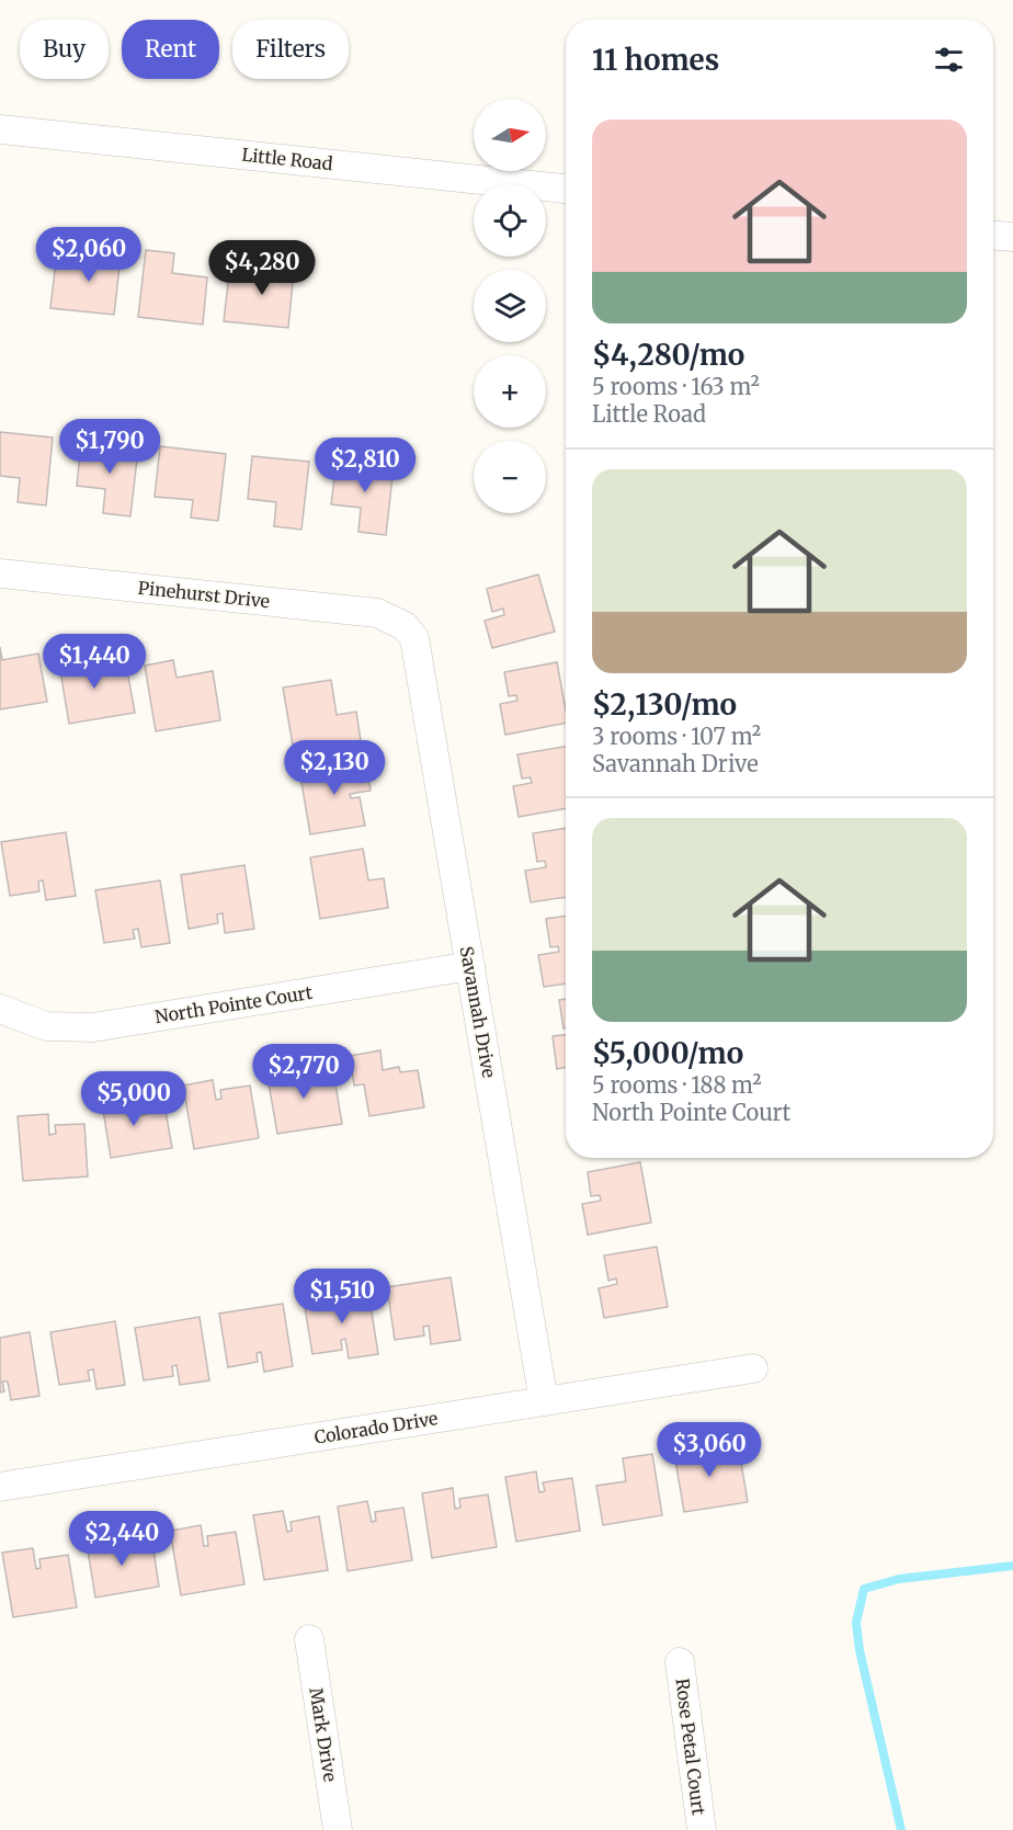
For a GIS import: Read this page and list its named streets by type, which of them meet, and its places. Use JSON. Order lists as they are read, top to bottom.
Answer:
{
  "streets": {
    "street": [
      "Little Road",
      "Pinehurst Drive",
      "North Pointe Court",
      "Savannah Drive",
      "Colorado Drive",
      "Mark Drive",
      "Rose Petal Court"
    ]
  },
  "crossings": [
    ["Pinehurst Drive", "Savannah Drive"],
    ["North Pointe Court", "Savannah Drive"],
    ["Savannah Drive", "Colorado Drive"]
  ],
  "north": "right",
  "page": {
    "chip": ["Buy", "Rent", "Filters"],
    "heading": "11 homes",
    "map_buttons": ["+", "−"],
    "list": [
      {
        "name": "$4,280/mo",
        "note": "5 rooms · 163 m² · Little Road"
      },
      {
        "name": "$2,130/mo",
        "note": "3 rooms · 107 m² · Savannah Drive"
      },
      {
        "name": "$5,000/mo",
        "note": "5 rooms · 188 m² · North Pointe Court"
      }
    ],
    "price": [
      "$2,060",
      "$4,280",
      "$1,790",
      "$2,810",
      "$1,440",
      "$2,130",
      "$2,770",
      "$5,000",
      "$1,510",
      "$3,060",
      "$2,440"
    ]
  }
}
